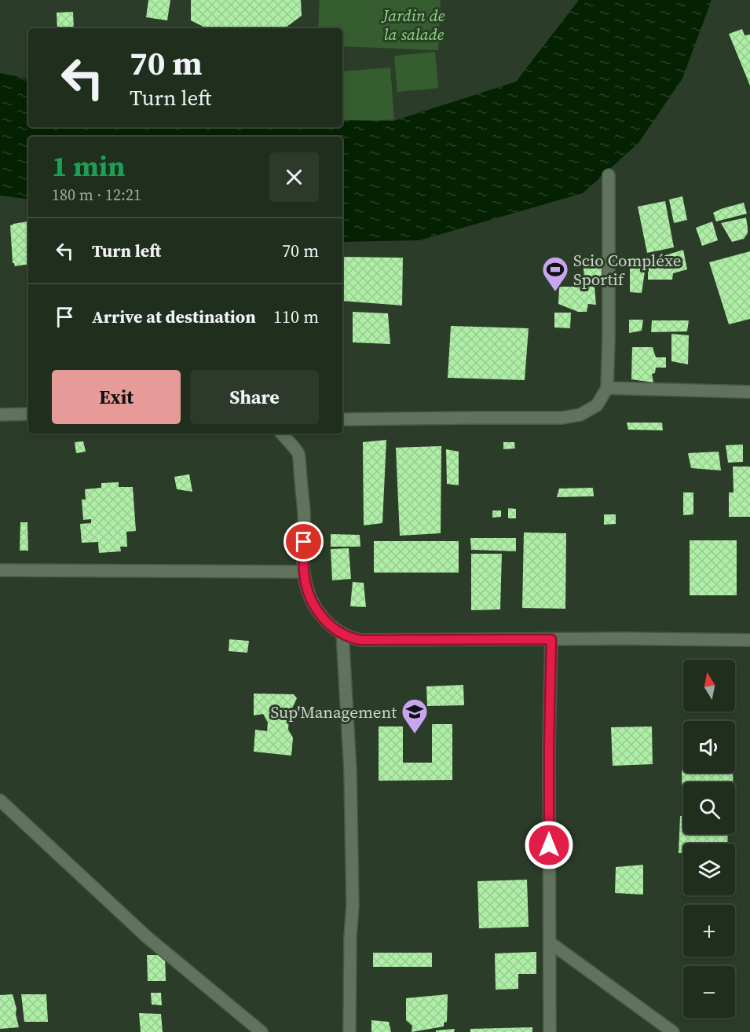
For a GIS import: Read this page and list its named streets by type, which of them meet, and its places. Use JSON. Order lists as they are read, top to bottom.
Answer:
{
  "parks": ["Jardin de la salade"],
  "places": {
    "sports": ["Scio Compléxe Sportif"],
    "school or university": ["Sup'Management"]
  },
  "north": "top",
  "page": {
    "turn": ["70 m", "Turn left"],
    "heading": ["1 min", "180 m · 12:21"],
    "list": [
      {
        "name": "Turn left",
        "value": "70 m"
      },
      {
        "name": "Arrive at destination",
        "value": "110 m"
      }
    ],
    "buttons": ["Exit", "Share"],
    "map_buttons": ["+", "−"]
  }
}
